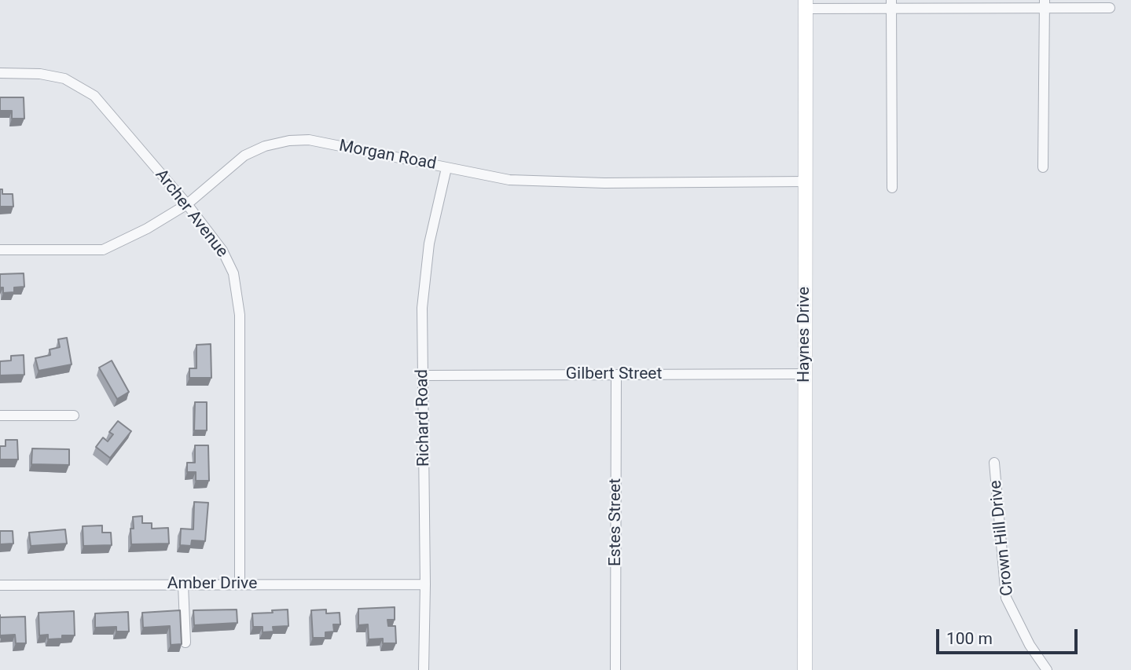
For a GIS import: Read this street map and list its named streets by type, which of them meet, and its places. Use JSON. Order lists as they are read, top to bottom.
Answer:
{
  "streets": {
    "street": [
      "Morgan Road",
      "Archer Avenue",
      "Haynes Drive",
      "Gilbert Street",
      "Richard Road",
      "Estes Street",
      "Crown Hill Drive",
      "Amber Drive"
    ]
  },
  "crossings": [
    ["Morgan Road", "Archer Avenue"],
    ["Morgan Road", "Haynes Drive"],
    ["Morgan Road", "Richard Road"],
    ["Archer Avenue", "Amber Drive"],
    ["Haynes Drive", "Gilbert Street"],
    ["Gilbert Street", "Richard Road"],
    ["Gilbert Street", "Estes Street"],
    ["Richard Road", "Amber Drive"]
  ],
  "scale_bar": "100 m"
}
